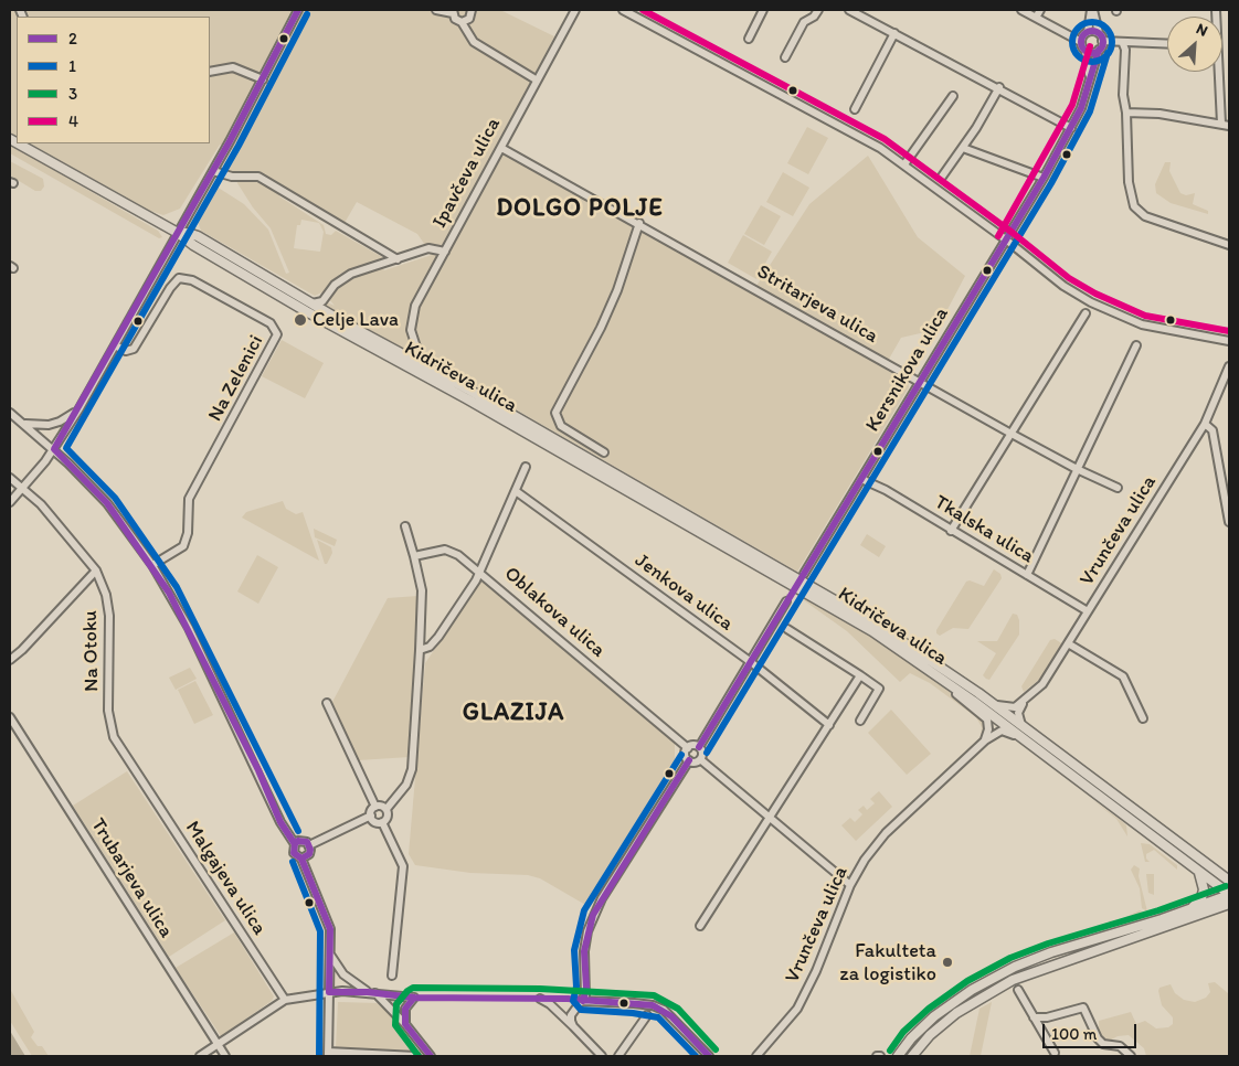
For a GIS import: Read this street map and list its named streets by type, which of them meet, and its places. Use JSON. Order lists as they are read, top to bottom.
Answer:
{
  "streets": {
    "main road": ["Kidričeva ulica"],
    "street": [
      "Ipavčeva ulica",
      "Stritarjeva ulica",
      "Kersnikova ulica",
      "Na Zelenici",
      "Tkalska ulica",
      "Vrunčeva ulica",
      "Jenkova ulica",
      "Oblakova ulica",
      "Na Otoku",
      "Trubarjeva ulica",
      "Malgajeva ulica"
    ]
  },
  "crossings": [
    ["Ipavčeva ulica", "Stritarjeva ulica"],
    ["Ipavčeva ulica", "Kidričeva ulica"],
    ["Stritarjeva ulica", "Kersnikova ulica"],
    ["Kersnikova ulica", "Tkalska ulica"],
    ["Kidričeva ulica", "Vrunčeva ulica"],
    ["Tkalska ulica", "Vrunčeva ulica"],
    ["Na Otoku", "Malgajeva ulica"]
  ],
  "districts": ["DOLGO POLJE", "GLAZIJA"],
  "places": ["Celje Lava", "Fakulteta za logistiko"],
  "lines": [
    "transit line 2",
    "transit line 4",
    "transit line 1",
    "transit line 3"
  ],
  "legend": [
    "2",
    "1",
    "3",
    "4"
  ],
  "scale_bar": "100 m",
  "north": "top right"
}
